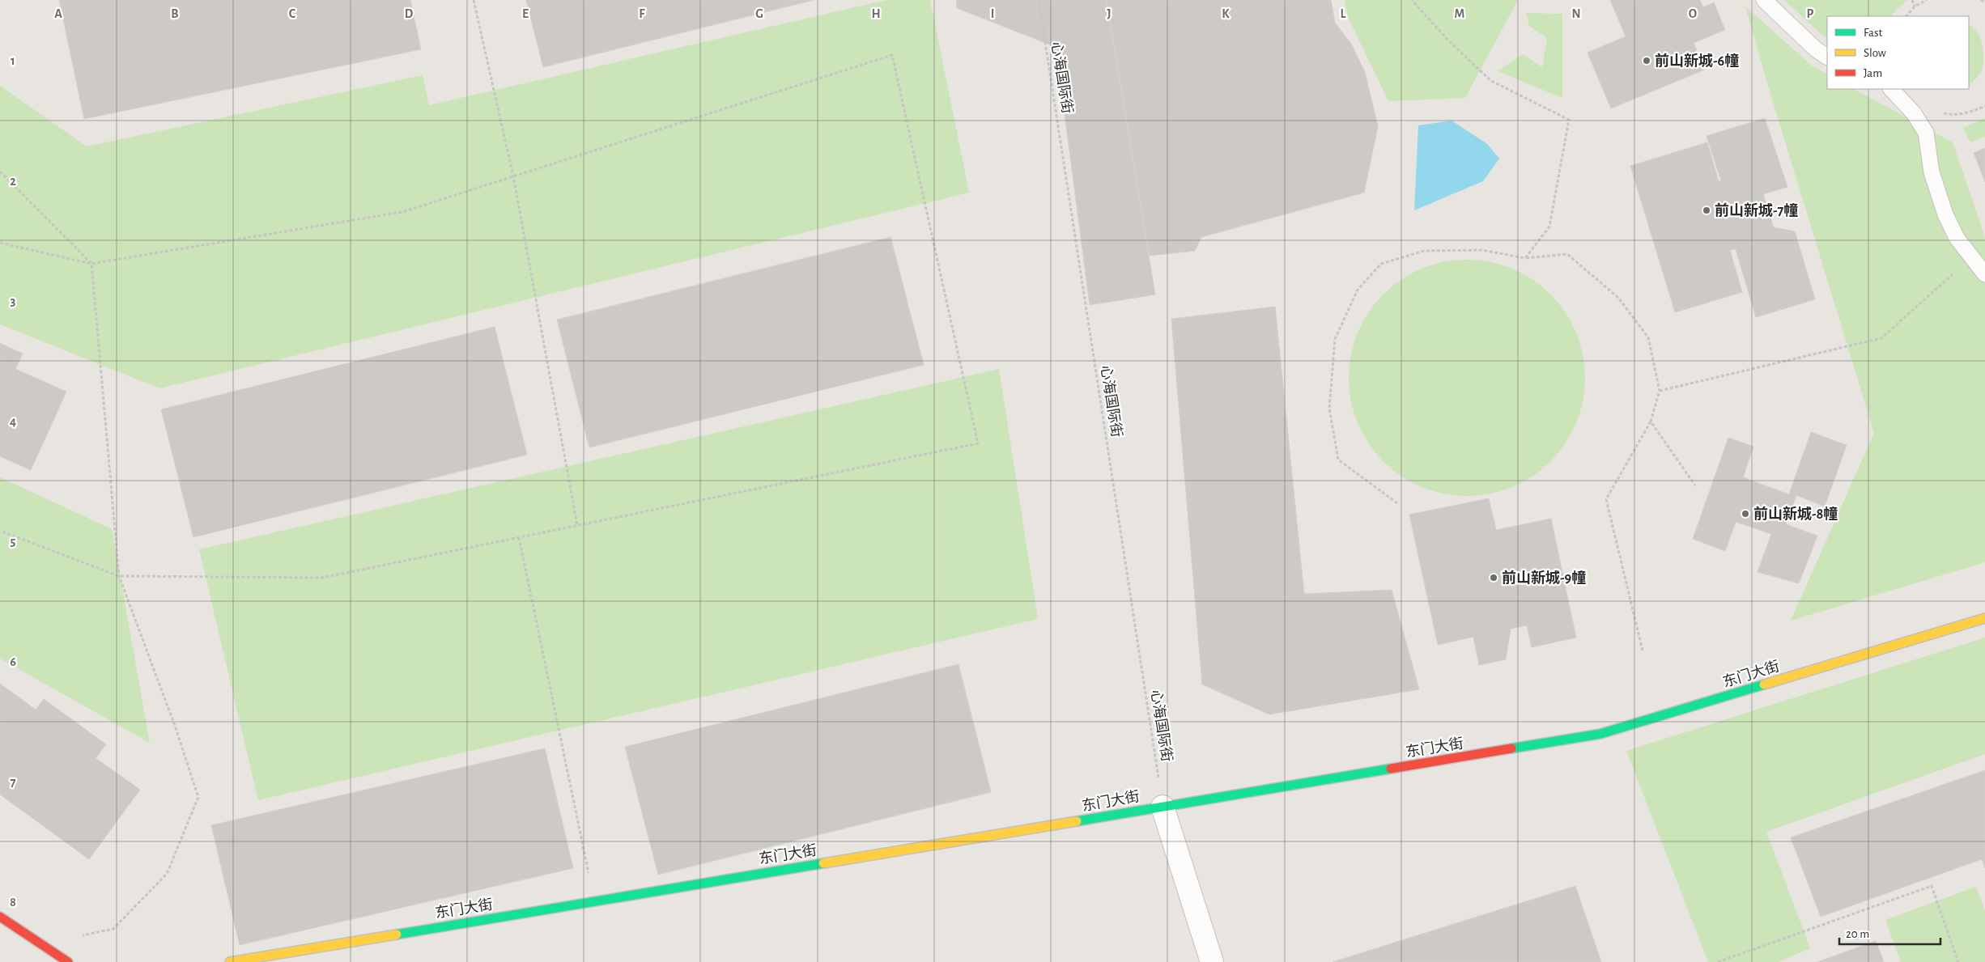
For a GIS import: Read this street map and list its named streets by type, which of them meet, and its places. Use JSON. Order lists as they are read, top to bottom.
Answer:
{
  "streets": {
    "street": ["东门大街"],
    "path": ["心海国际街"]
  },
  "crossings": [
    ["心海国际街", "东门大街"]
  ],
  "places": [
    "前山新城-6幢",
    "前山新城-7幢",
    "前山新城-8幢",
    "前山新城-9幢"
  ],
  "legend": ["Fast", "Slow", "Jam"],
  "scale_bar": "20 m",
  "grid": {
    "columns": [
      "A",
      "B",
      "C",
      "D",
      "E",
      "F",
      "G",
      "H",
      "I",
      "J",
      "K",
      "L",
      "M",
      "N",
      "O",
      "P"
    ],
    "rows": [
      "1",
      "2",
      "3",
      "4",
      "5",
      "6",
      "7",
      "8"
    ]
  }
}
